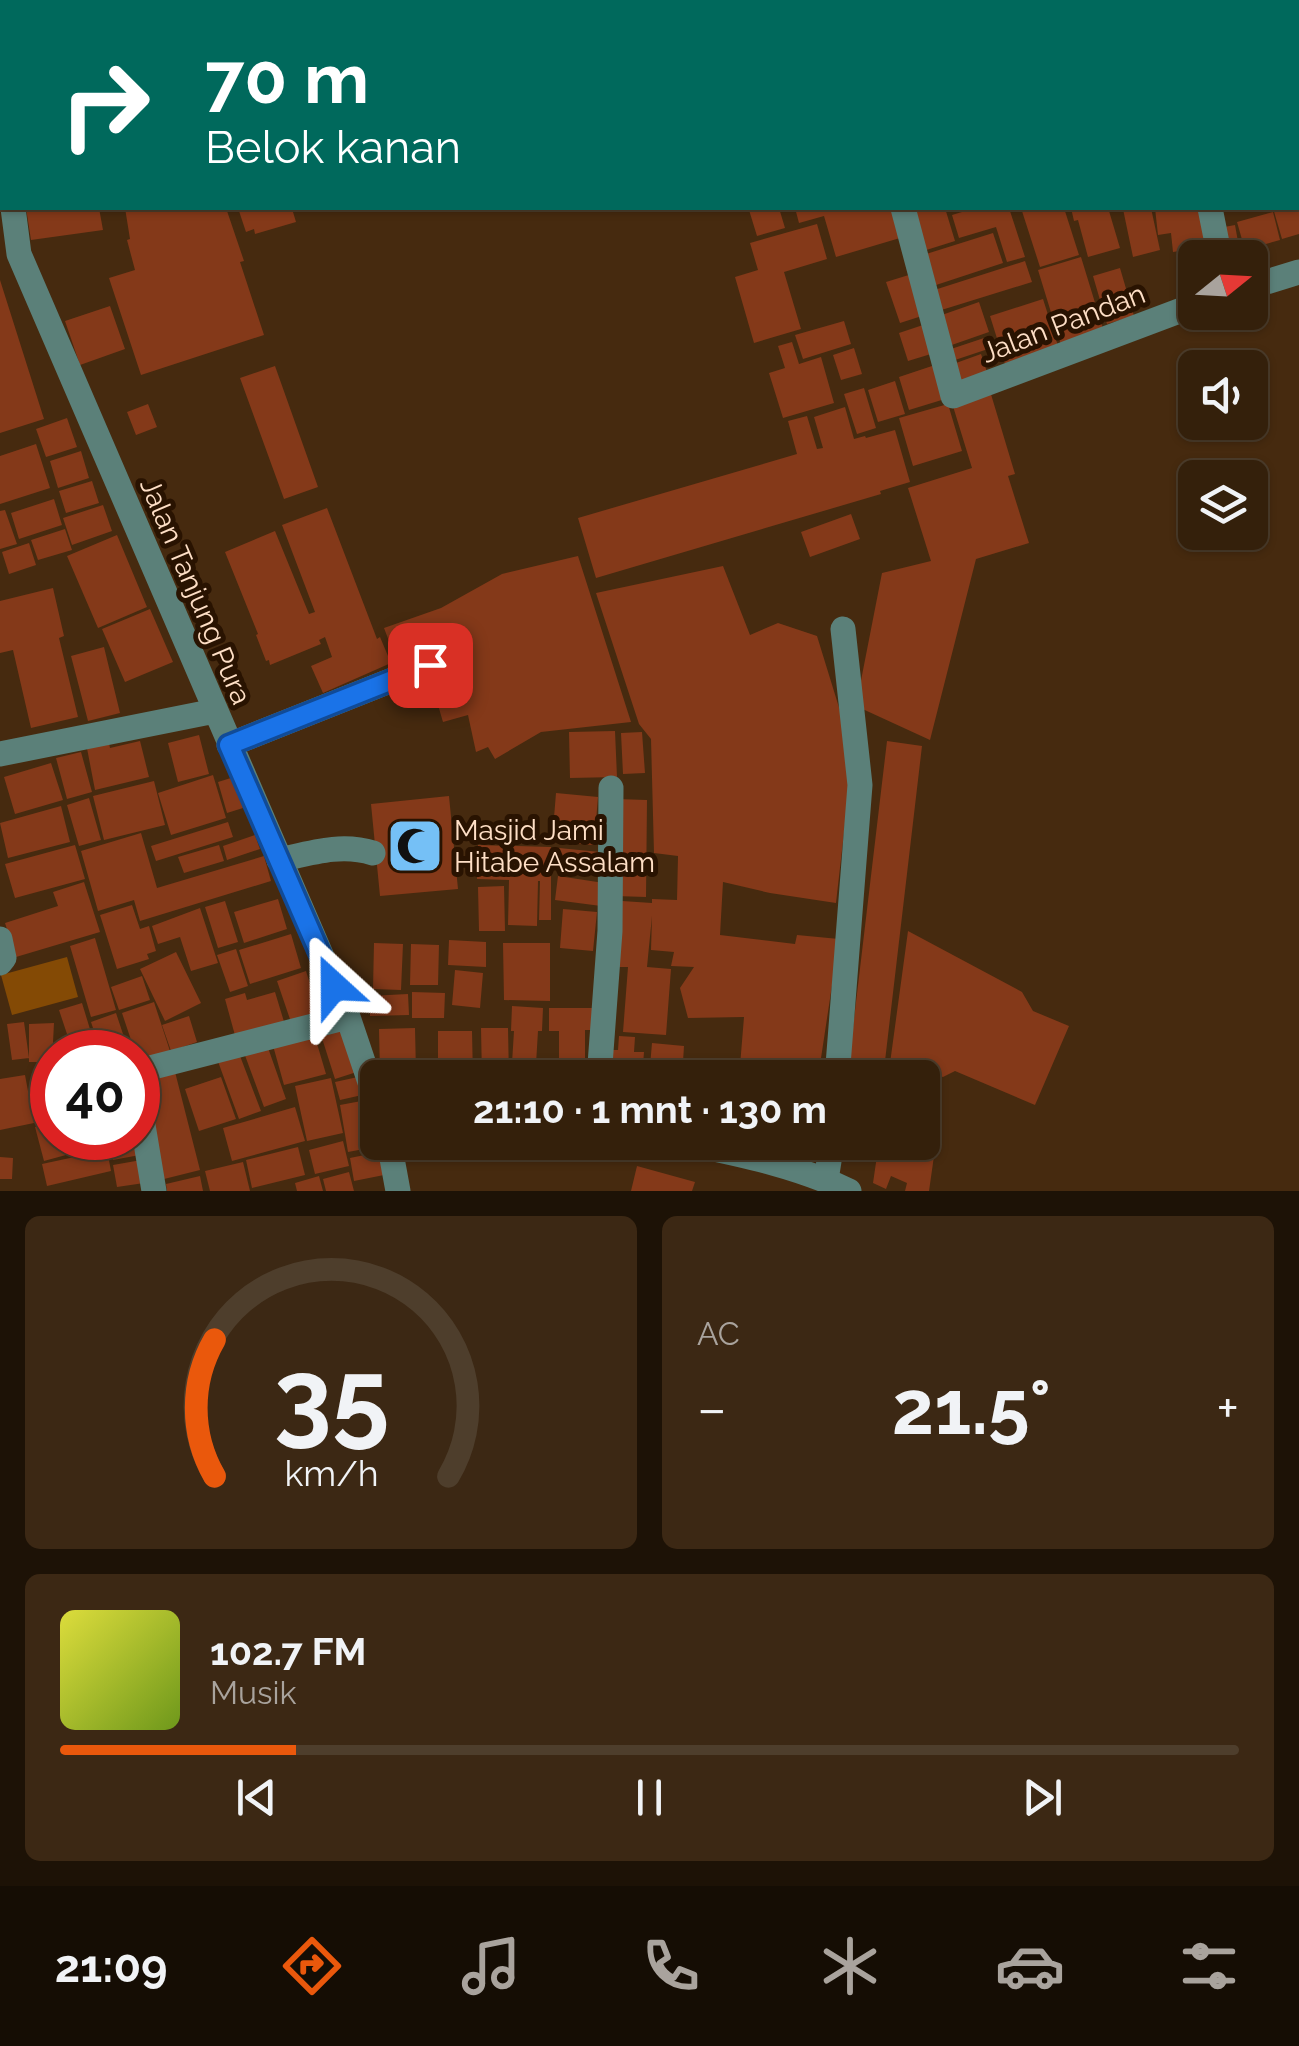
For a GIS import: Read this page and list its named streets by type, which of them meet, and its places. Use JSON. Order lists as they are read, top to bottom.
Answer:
{
  "streets": {
    "street": ["Jalan Pandan", "Jalan Tanjung Pura"]
  },
  "places": {
    "mosque": ["Masjid Jami Hitabe Assalam"]
  },
  "north": "right",
  "page": {
    "turn": ["70 m", "Belok kanan"],
    "limit": "40",
    "trip": "21:10 · 1 mnt · 130 m",
    "tile": "AC",
    "heat": ["−", "21.5°", "+"],
    "song": ["102.7 FM", "Musik"],
    "tabs": "21:09",
    "gauge": ["35", "km/h"]
  }
}
